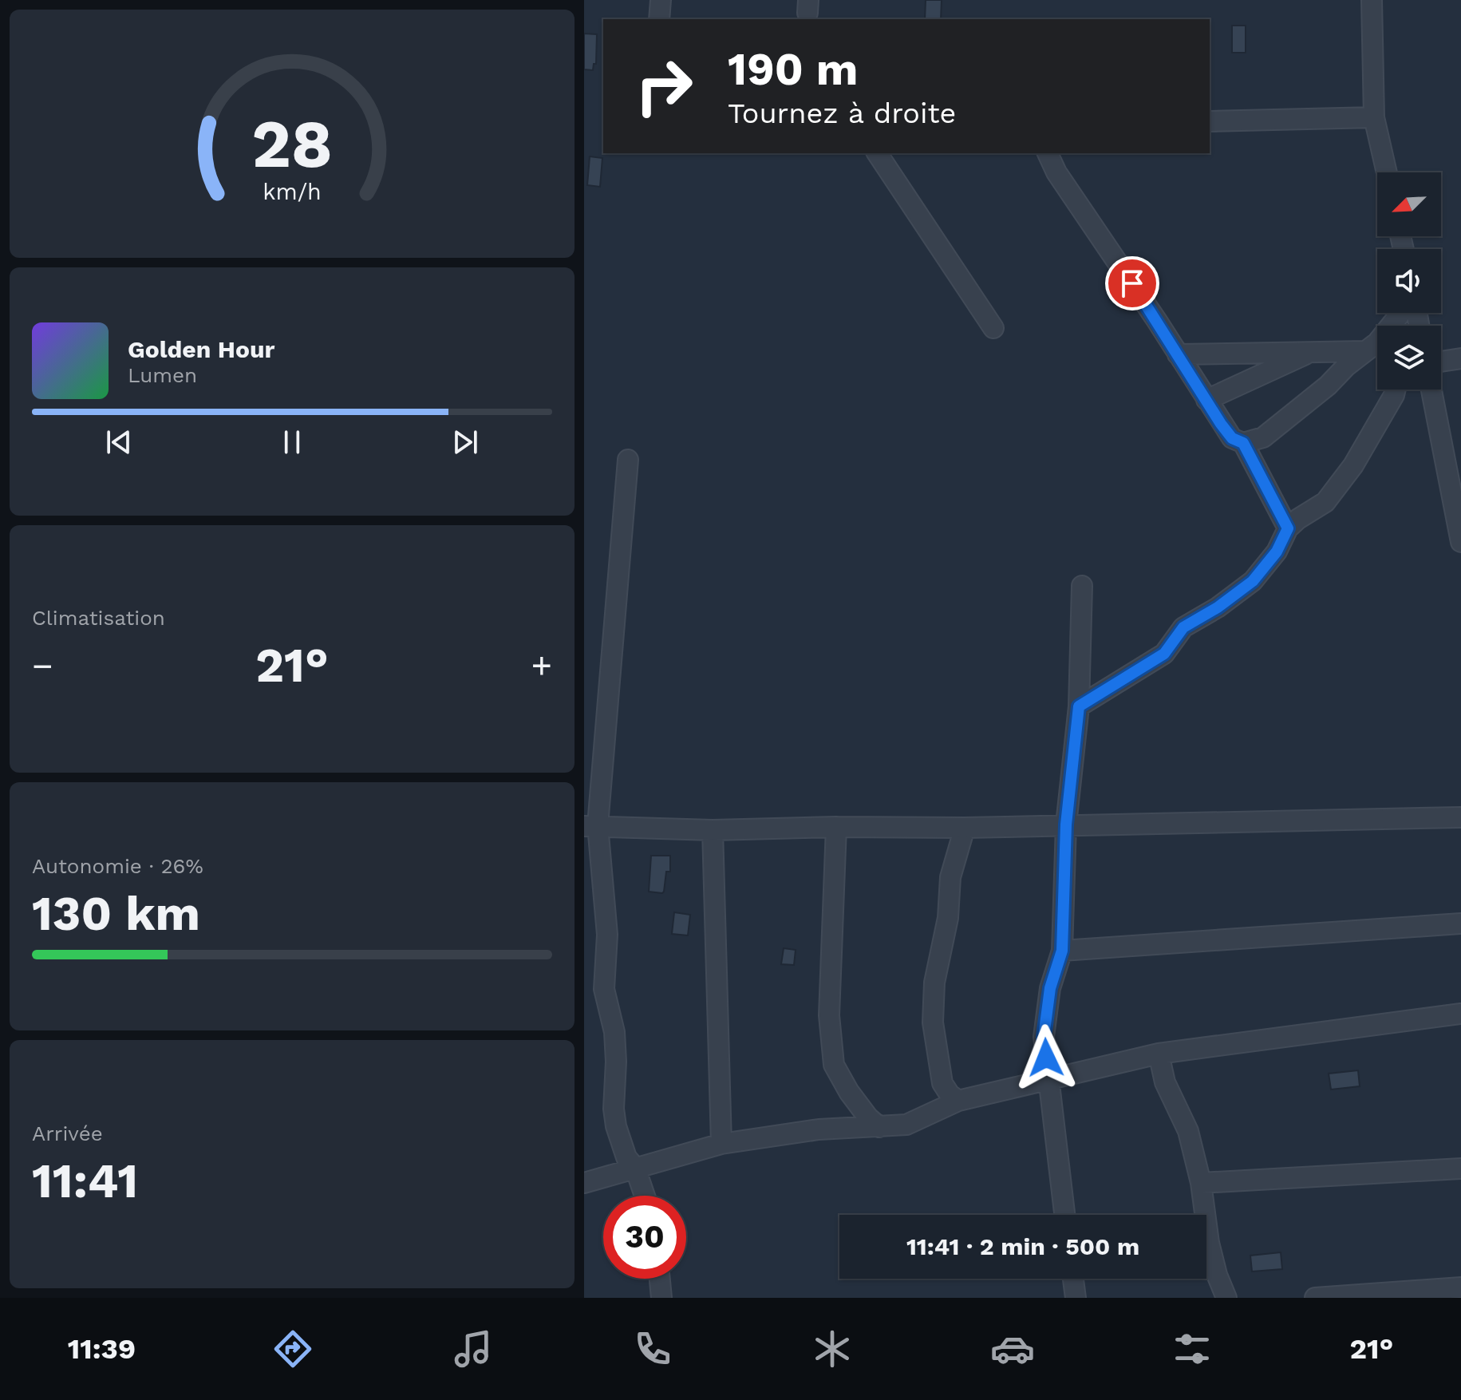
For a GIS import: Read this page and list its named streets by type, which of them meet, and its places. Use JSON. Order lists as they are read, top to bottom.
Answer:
{
  "north": "bottom left",
  "page": {
    "turn": ["190 m", "Tournez à droite"],
    "song": ["Golden Hour", "Lumen"],
    "tile": [
      "Climatisation",
      ["Autonomie · 26%", "130 km"],
      ["Arrivée", "11:41"]
    ],
    "heat": ["−", "21°", "+"],
    "limit": "30",
    "trip": "11:41 · 2 min · 500 m",
    "tabs": ["11:39", "21°"],
    "gauge": ["28", "km/h"]
  }
}
